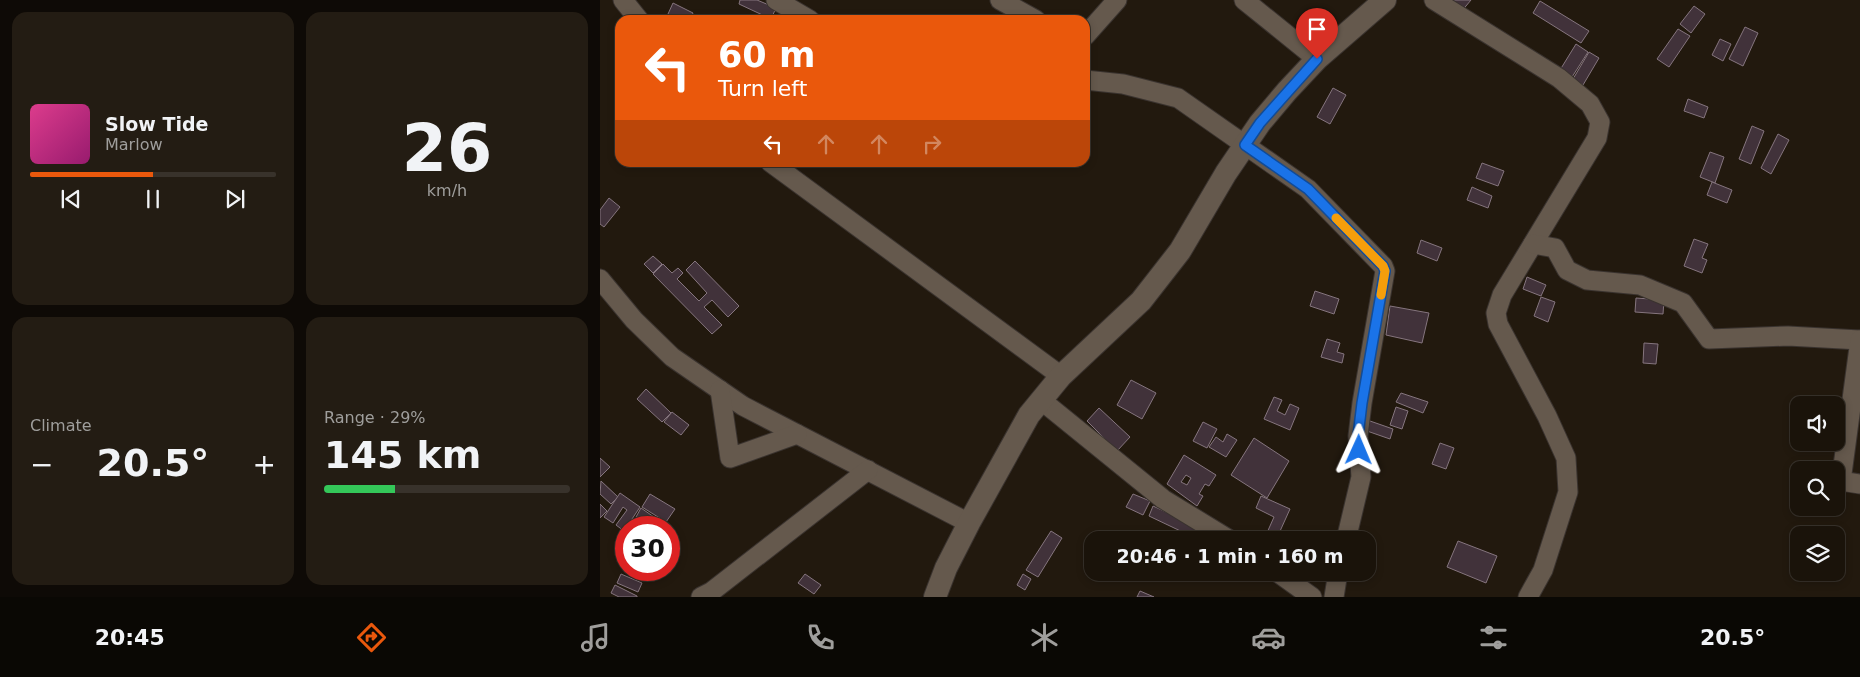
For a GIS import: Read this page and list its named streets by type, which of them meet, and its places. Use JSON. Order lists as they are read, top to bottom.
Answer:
{
  "page": {
    "tile": [
      ["26", "km/h"],
      "Climate",
      ["Range · 29%", "145 km"]
    ],
    "turn": ["60 m", "Turn left"],
    "song": ["Slow Tide", "Marlow"],
    "heat": ["−", "20.5°", "+"],
    "limit": "30",
    "trip": "20:46 · 1 min · 160 m",
    "tabs": ["20:45", "20.5°"]
  }
}
